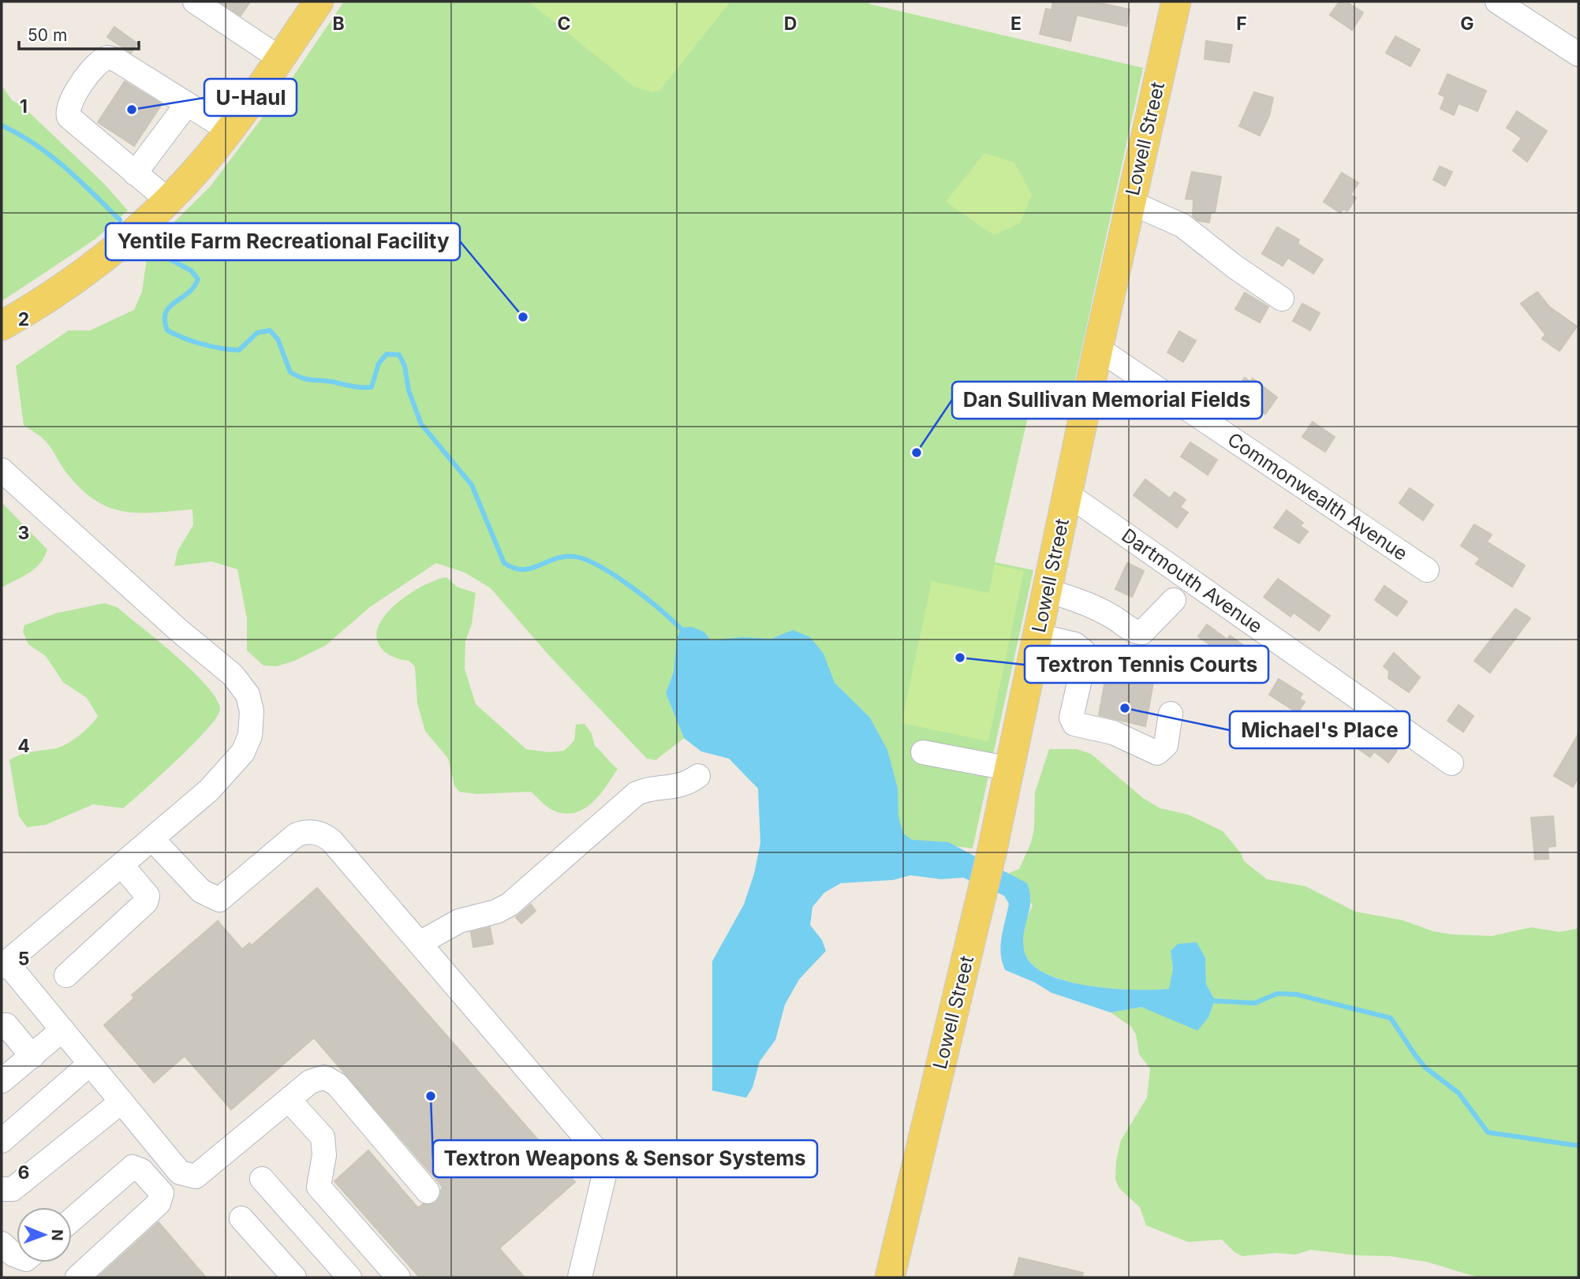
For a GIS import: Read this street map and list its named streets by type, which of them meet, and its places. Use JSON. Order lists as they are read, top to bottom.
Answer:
{
  "streets": {
    "main road": ["Lowell Street"],
    "street": ["Commonwealth Avenue", "Dartmouth Avenue"]
  },
  "crossings": [
    ["Lowell Street", "Commonwealth Avenue"],
    ["Lowell Street", "Dartmouth Avenue"]
  ],
  "places": [
    "U-Haul",
    "Yentile Farm Recreational Facility",
    "Dan Sullivan Memorial Fields",
    "Textron Tennis Courts",
    "Michael's Place",
    "Textron Weapons & Sensor Systems"
  ],
  "scale_bar": "50 m",
  "north": "right",
  "grid": {
    "columns": [
      "B",
      "C",
      "D",
      "E",
      "F",
      "G"
    ],
    "rows": [
      "1",
      "2",
      "3",
      "4",
      "5",
      "6"
    ]
  }
}
